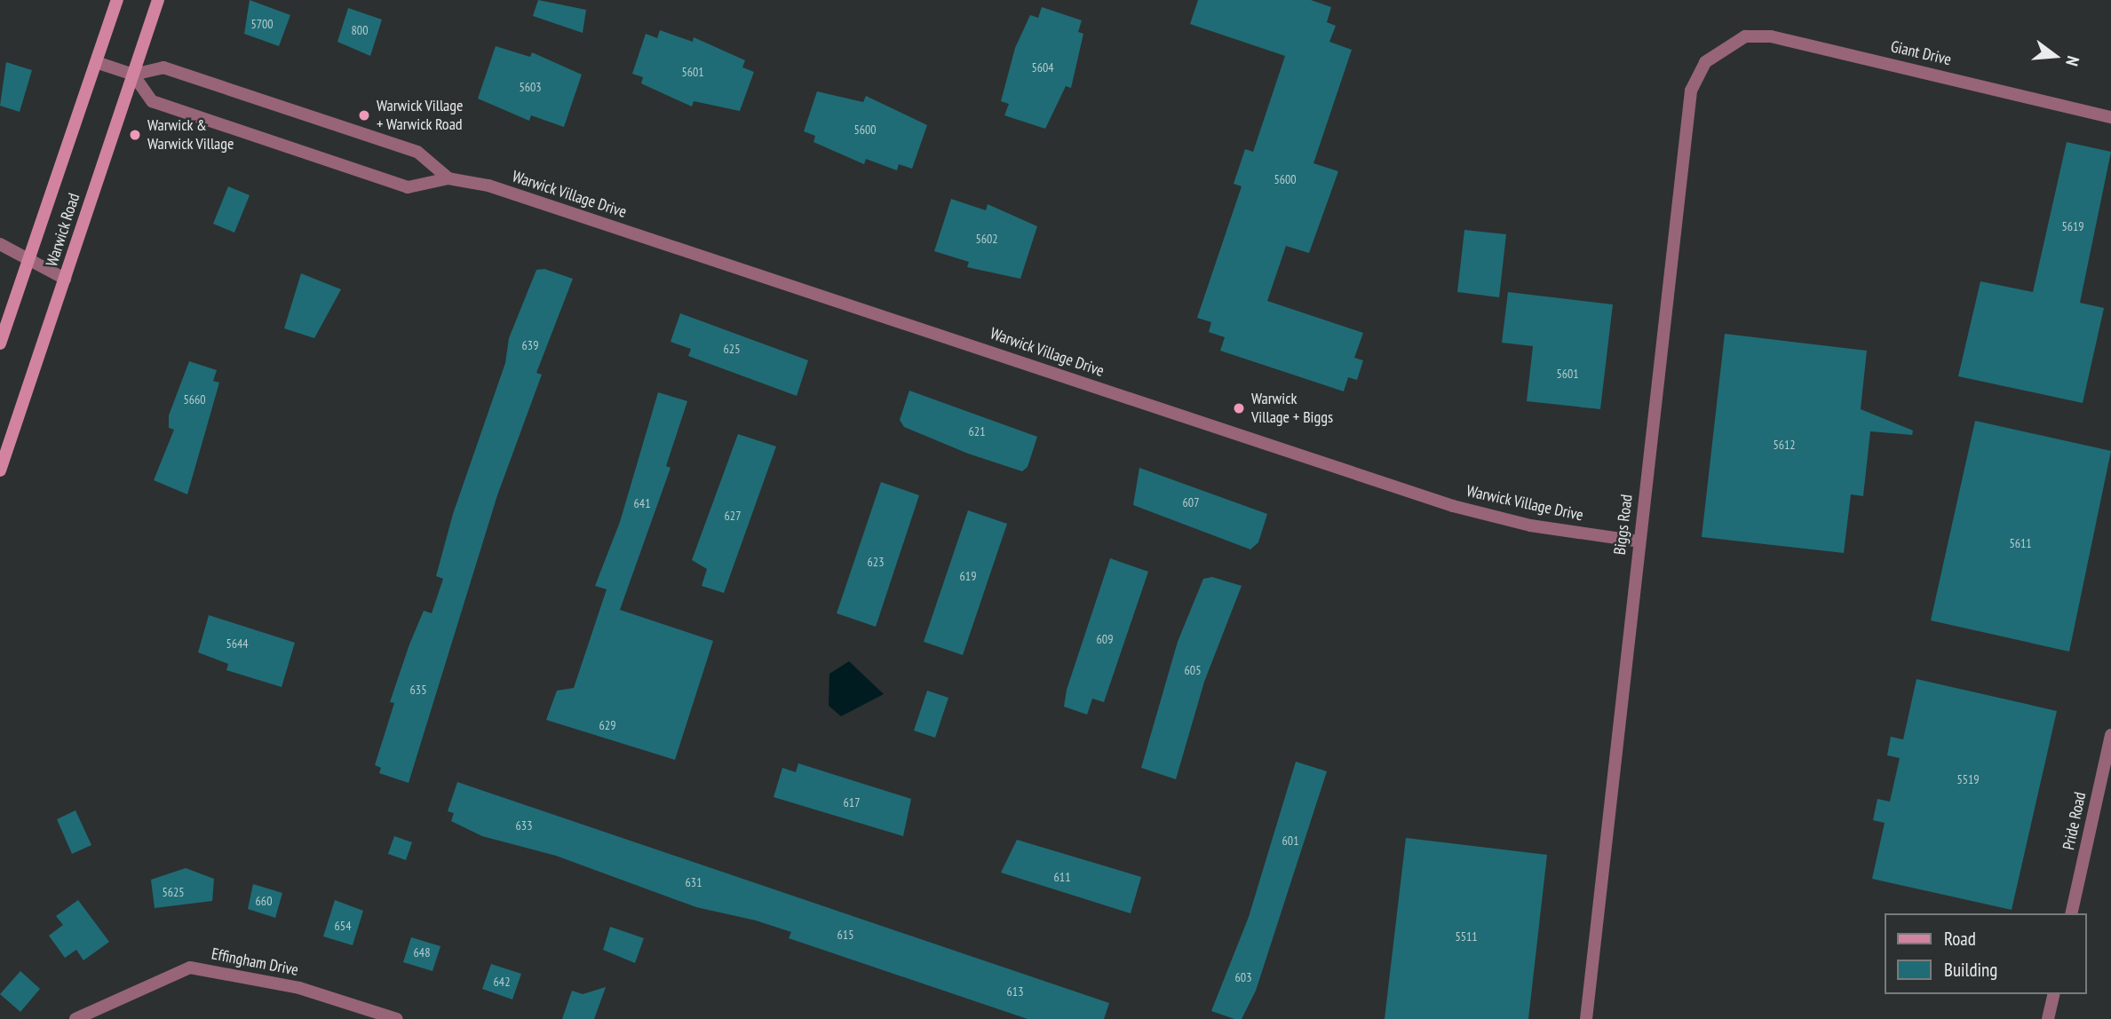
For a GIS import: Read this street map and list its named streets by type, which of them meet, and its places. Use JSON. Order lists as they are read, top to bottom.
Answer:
{
  "streets": {
    "main road": ["Warwick Road"],
    "street": [
      "Giant Drive",
      "Warwick Village Drive",
      "Biggs Road",
      "Pride Road",
      "Effingham Drive"
    ]
  },
  "crossings": [
    ["Giant Drive", "Biggs Road"],
    ["Warwick Village Drive", "Warwick Road"],
    ["Warwick Village Drive", "Biggs Road"]
  ],
  "places": ["Warwick Village + Warwick Road", "Warwick & Warwick Village", "Warwick Village + Biggs"],
  "house_numbers": [
    "5700",
    "800",
    "5604",
    "5601",
    "5603",
    "5600",
    "5600",
    "5619",
    "5602",
    "639",
    "625",
    "5601",
    "5660",
    "621",
    "5612",
    "607",
    "641",
    "627",
    "5611",
    "623",
    "619",
    "609",
    "5644",
    "605",
    "635",
    "629",
    "5519",
    "617",
    "633",
    "601",
    "611",
    "631",
    "5625",
    "660",
    "654",
    "615",
    "5511",
    "648",
    "603",
    "642",
    "613"
  ],
  "legend": ["Road", "Building"],
  "north": "right"
}
